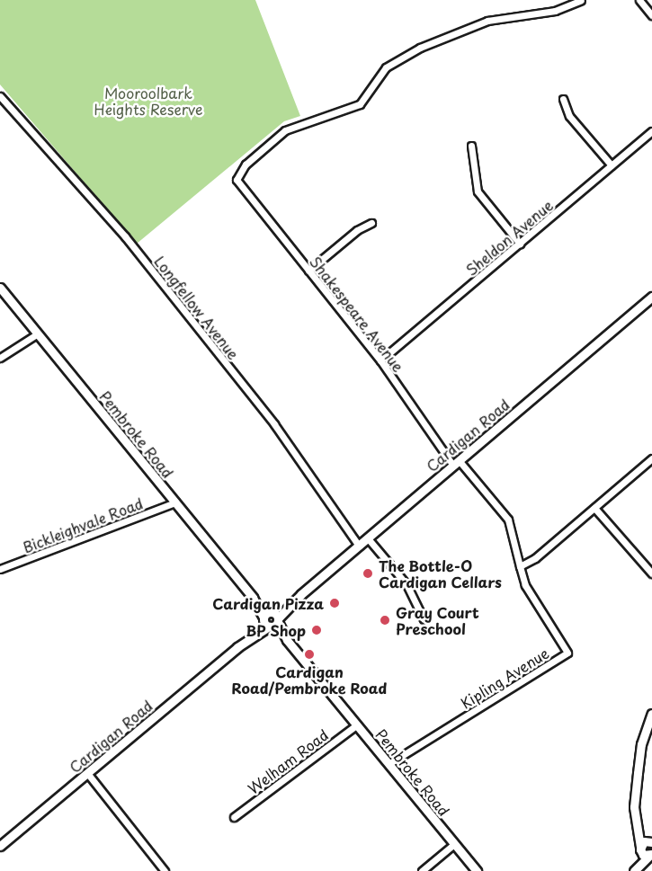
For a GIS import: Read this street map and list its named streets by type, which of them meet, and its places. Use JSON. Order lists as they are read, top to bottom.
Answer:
{
  "streets": {
    "street": [
      "Sheldon Avenue",
      "Longfellow Avenue",
      "Shakespeare Avenue",
      "Pembroke Road",
      "Cardigan Road",
      "Bickleighvale Road",
      "Kipling Avenue",
      "Welham Road"
    ]
  },
  "crossings": [
    ["Sheldon Avenue", "Shakespeare Avenue"],
    ["Longfellow Avenue", "Cardigan Road"],
    ["Shakespeare Avenue", "Cardigan Road"],
    ["Shakespeare Avenue", "Kipling Avenue"],
    ["Pembroke Road", "Cardigan Road"],
    ["Pembroke Road", "Bickleighvale Road"],
    ["Pembroke Road", "Kipling Avenue"],
    ["Pembroke Road", "Welham Road"]
  ],
  "parks": ["Mooroolbark Heights Reserve"],
  "places": [
    "The Bottle-O Cardigan Cellars",
    "Cardigan Pizza",
    "Gray Court Preschool",
    "BP Shop",
    "Cardigan Road/Pembroke Road"
  ]
}
